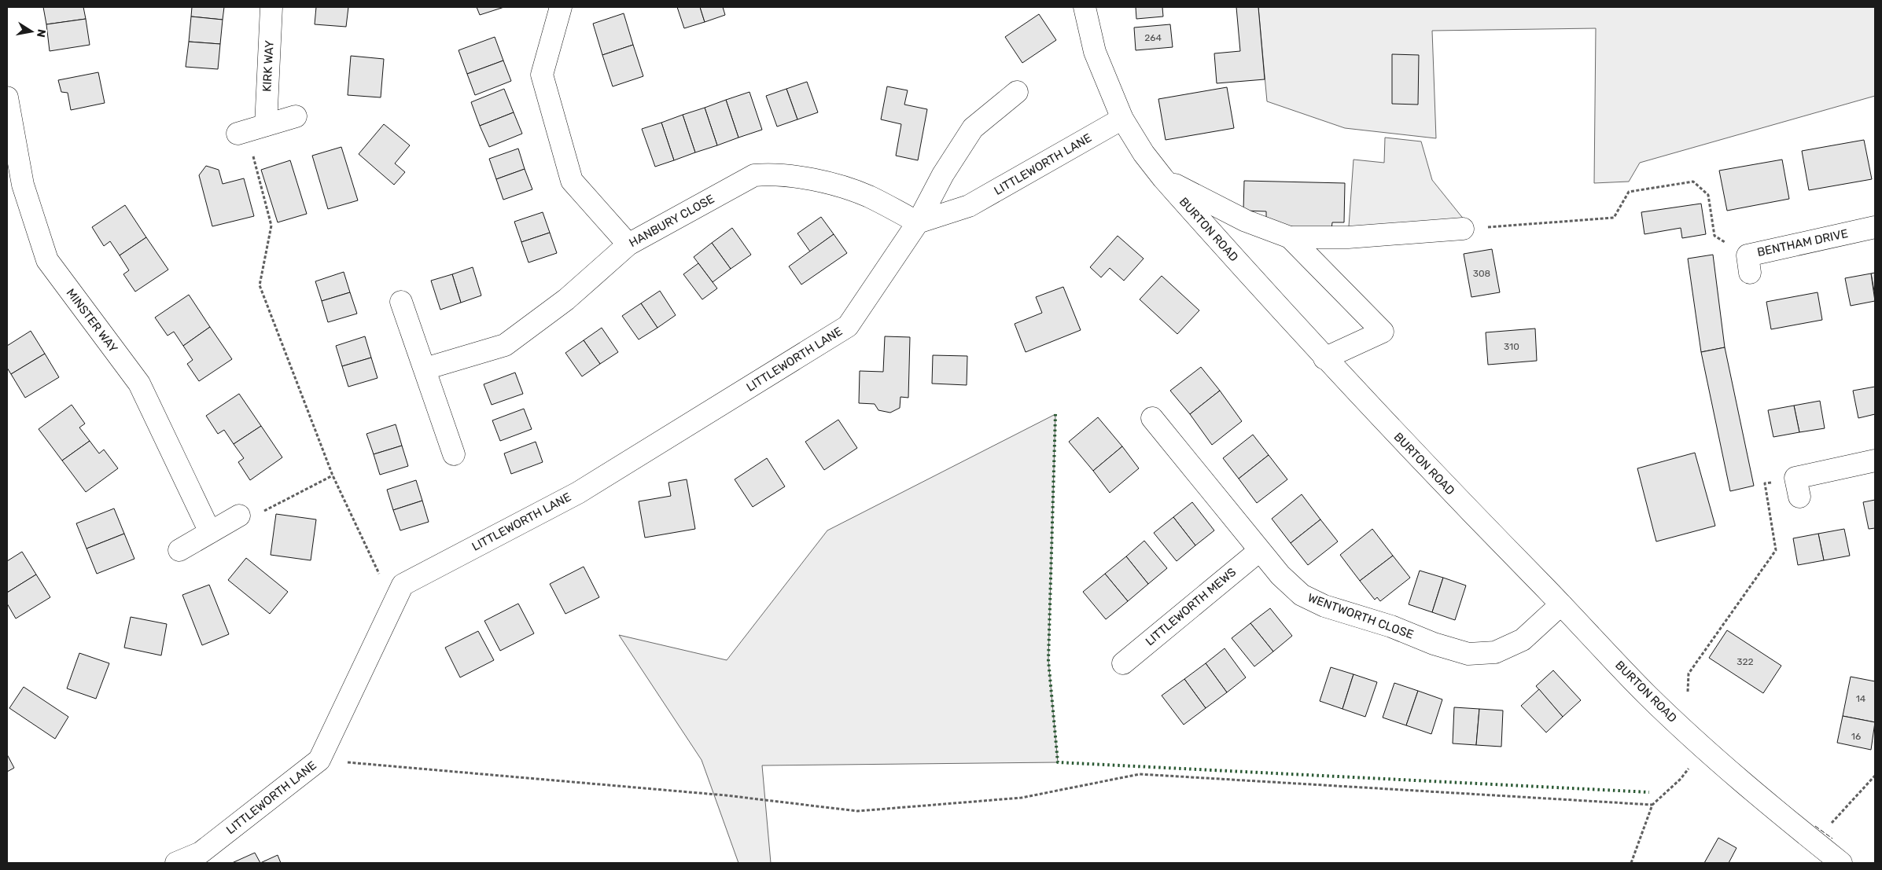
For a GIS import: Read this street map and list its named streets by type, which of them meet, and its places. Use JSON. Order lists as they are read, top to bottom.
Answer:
{
  "streets": {
    "street": [
      "KIRK WAY",
      "LITTLEWORTH LANE",
      "HANBURY CLOSE",
      "BURTON ROAD",
      "BENTHAM DRIVE",
      "MINSTER WAY",
      "LITTLEWORTH MEWS",
      "WENTWORTH CLOSE"
    ]
  },
  "crossings": [
    ["LITTLEWORTH LANE", "HANBURY CLOSE"],
    ["LITTLEWORTH LANE", "BURTON ROAD"],
    ["BURTON ROAD", "WENTWORTH CLOSE"],
    ["LITTLEWORTH MEWS", "WENTWORTH CLOSE"]
  ],
  "house_numbers": [
    "264",
    "308",
    "310",
    "322",
    "14",
    "16"
  ],
  "north": "right"
}
